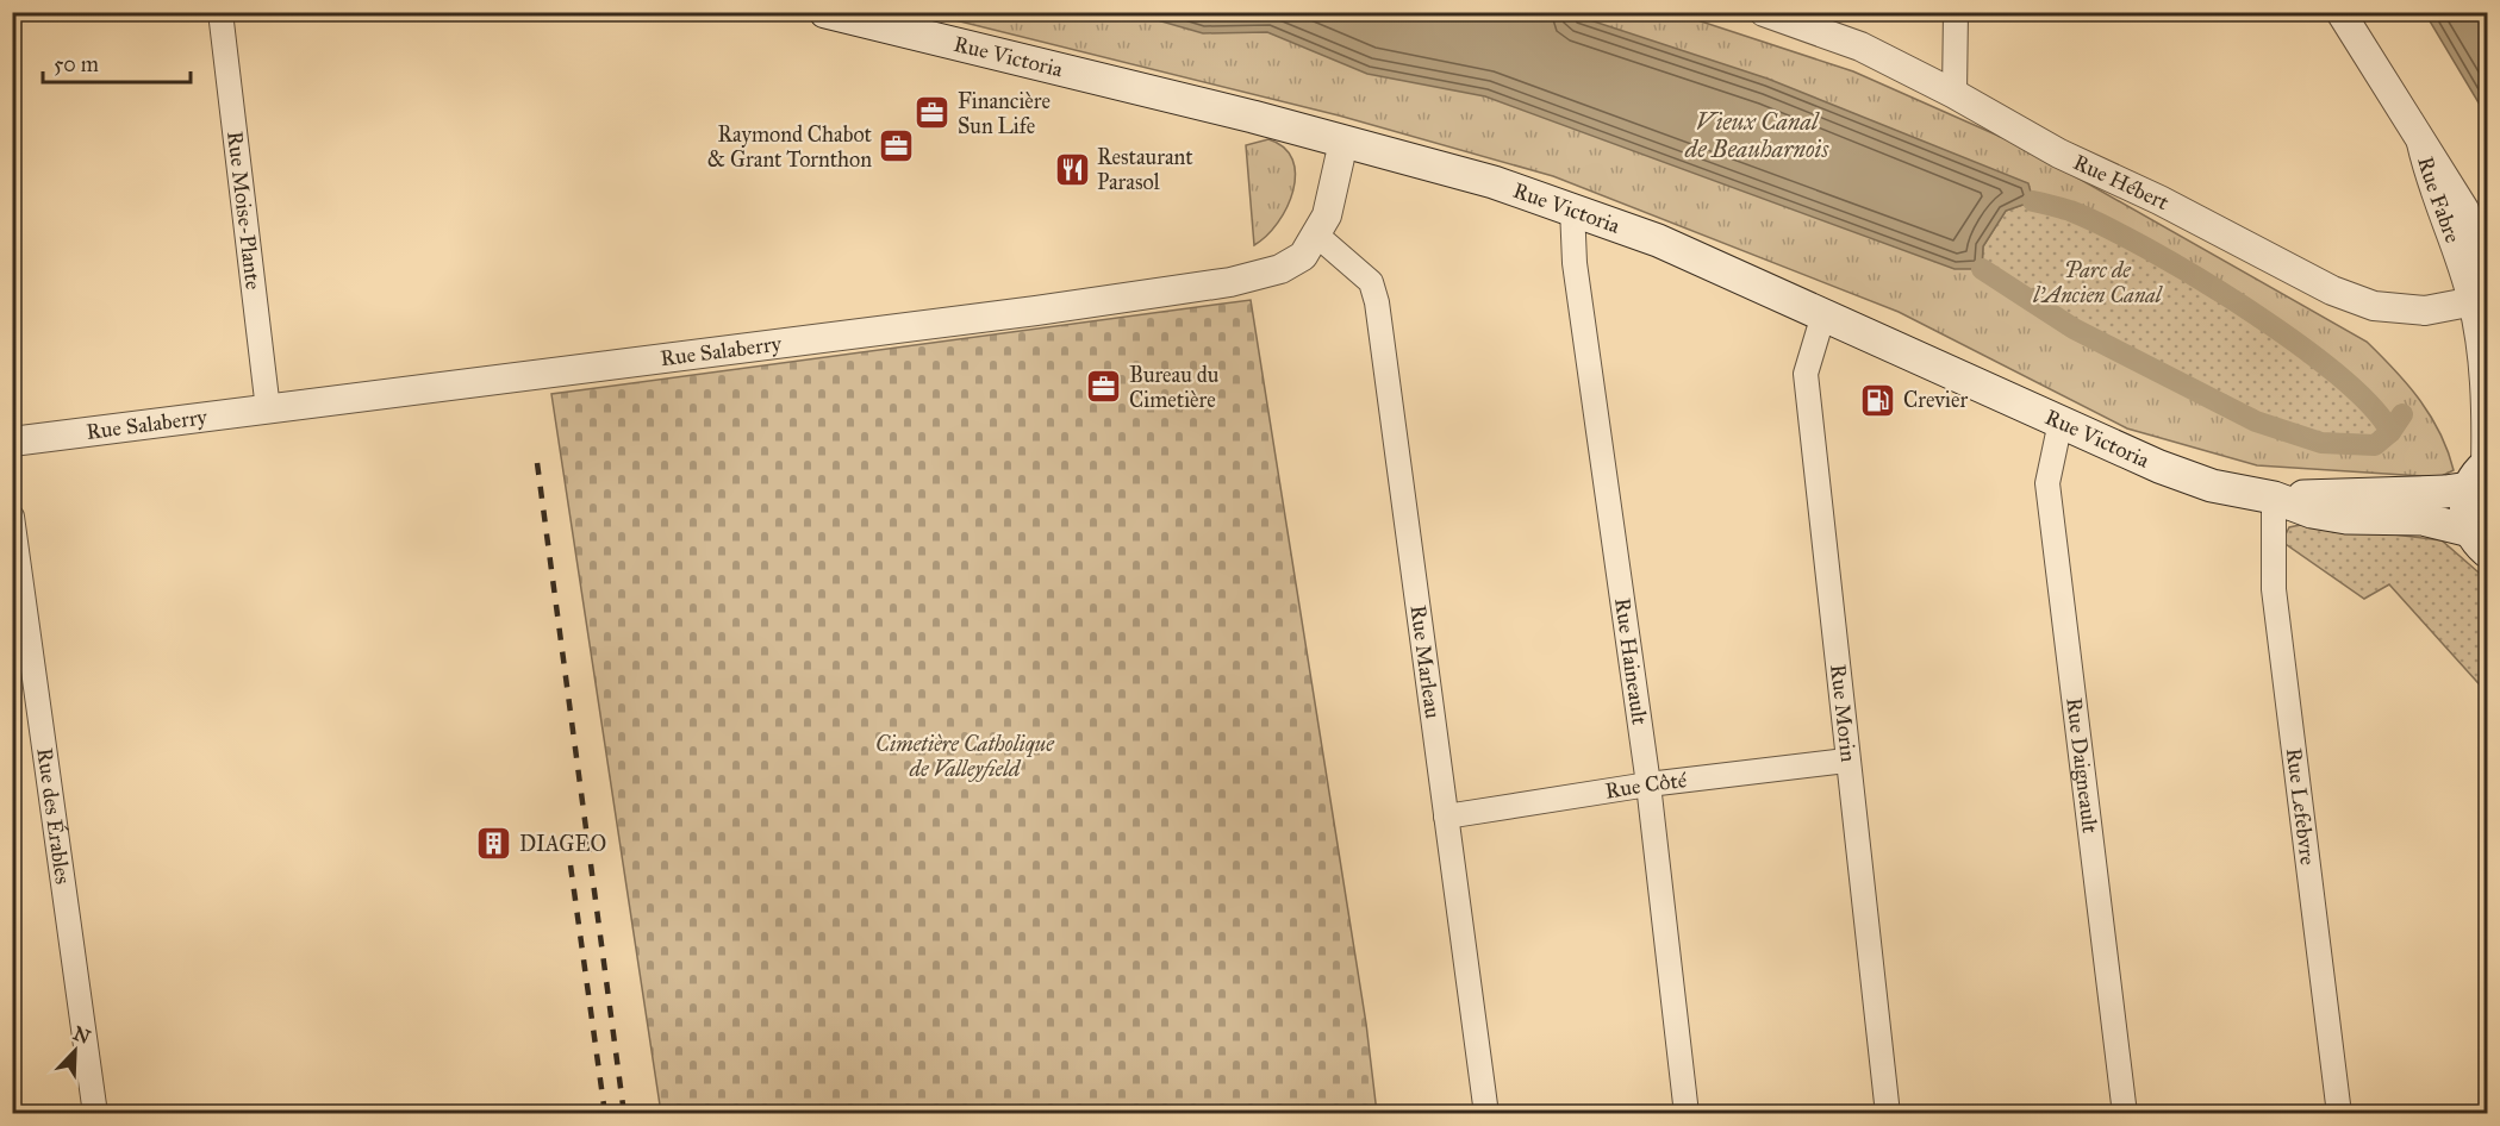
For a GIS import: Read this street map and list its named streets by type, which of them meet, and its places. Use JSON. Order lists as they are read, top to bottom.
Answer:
{
  "streets": {
    "main road": ["Rue Victoria"],
    "street": [
      "Rue Hébert",
      "Rue Fabre",
      "Rue Moise-Plante",
      "Rue Salaberry",
      "Rue Haineault",
      "Rue Marleau",
      "Rue Morin",
      "Rue Daigneault",
      "Rue Côté",
      "Rue Lefebvre",
      "Rue des Érables"
    ]
  },
  "crossings": [
    ["Rue Victoria", "Rue Fabre"],
    ["Rue Victoria", "Rue Salaberry"],
    ["Rue Victoria", "Rue Haineault"],
    ["Rue Victoria", "Rue Morin"],
    ["Rue Victoria", "Rue Daigneault"],
    ["Rue Victoria", "Rue Lefebvre"],
    ["Rue Hébert", "Rue Fabre"],
    ["Rue Moise-Plante", "Rue Salaberry"],
    ["Rue Salaberry", "Rue Marleau"],
    ["Rue Haineault", "Rue Côté"],
    ["Rue Marleau", "Rue Côté"],
    ["Rue Morin", "Rue Côté"]
  ],
  "water": ["Vieux Canal de Beauharnois"],
  "parks": ["Parc de l'Ancien Canal", "Cimetière Catholique de Valleyfield"],
  "places": {
    "office": ["Financière Sun Life", "Raymond Chabot & Grant Tornthon", "Bureau du Cimetière"],
    "restaurant": ["Restaurant Parasol"],
    "fuel station": ["Crevier"],
    "building": ["DIAGEO"]
  },
  "scale_bar": "50 m",
  "north": "top right"
}
